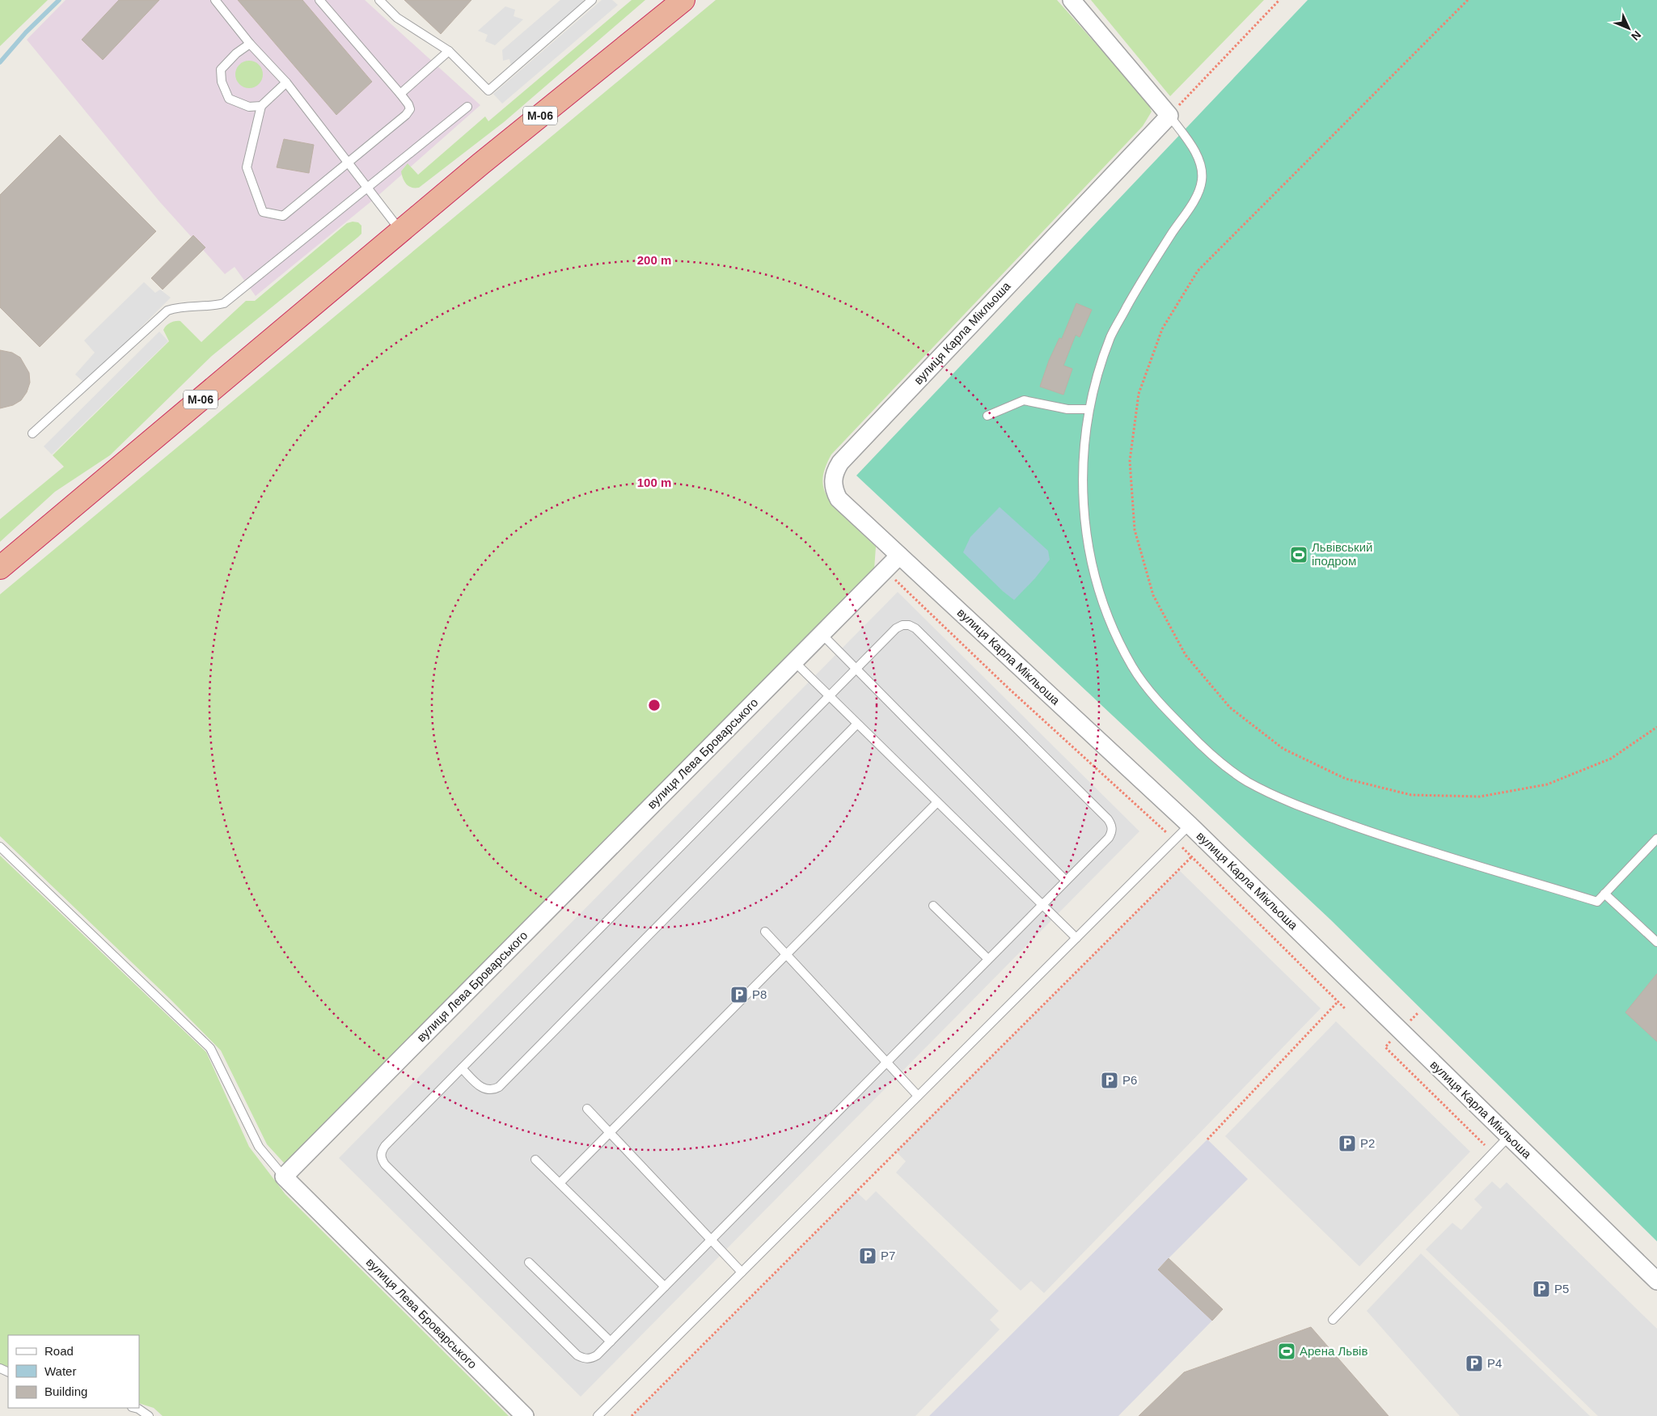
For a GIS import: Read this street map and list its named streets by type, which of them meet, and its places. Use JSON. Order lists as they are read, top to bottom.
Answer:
{
  "streets": {
    "highway": ["М-06"],
    "street": ["вулиця Карла Мікльоша", "вулиця Лева Броварського"]
  },
  "crossings": [
    ["вулиця Карла Мікльоша", "вулиця Лева Броварського"]
  ],
  "places": {
    "sports": ["Львівський іподром", "Арена Львів"],
    "parking": [
      "P8",
      "P6",
      "P2",
      "P7",
      "P5",
      "P4"
    ]
  },
  "legend": ["Road", "Water", "Building"],
  "north": "bottom right",
  "rings": ["200 m", "100 m"]
}
